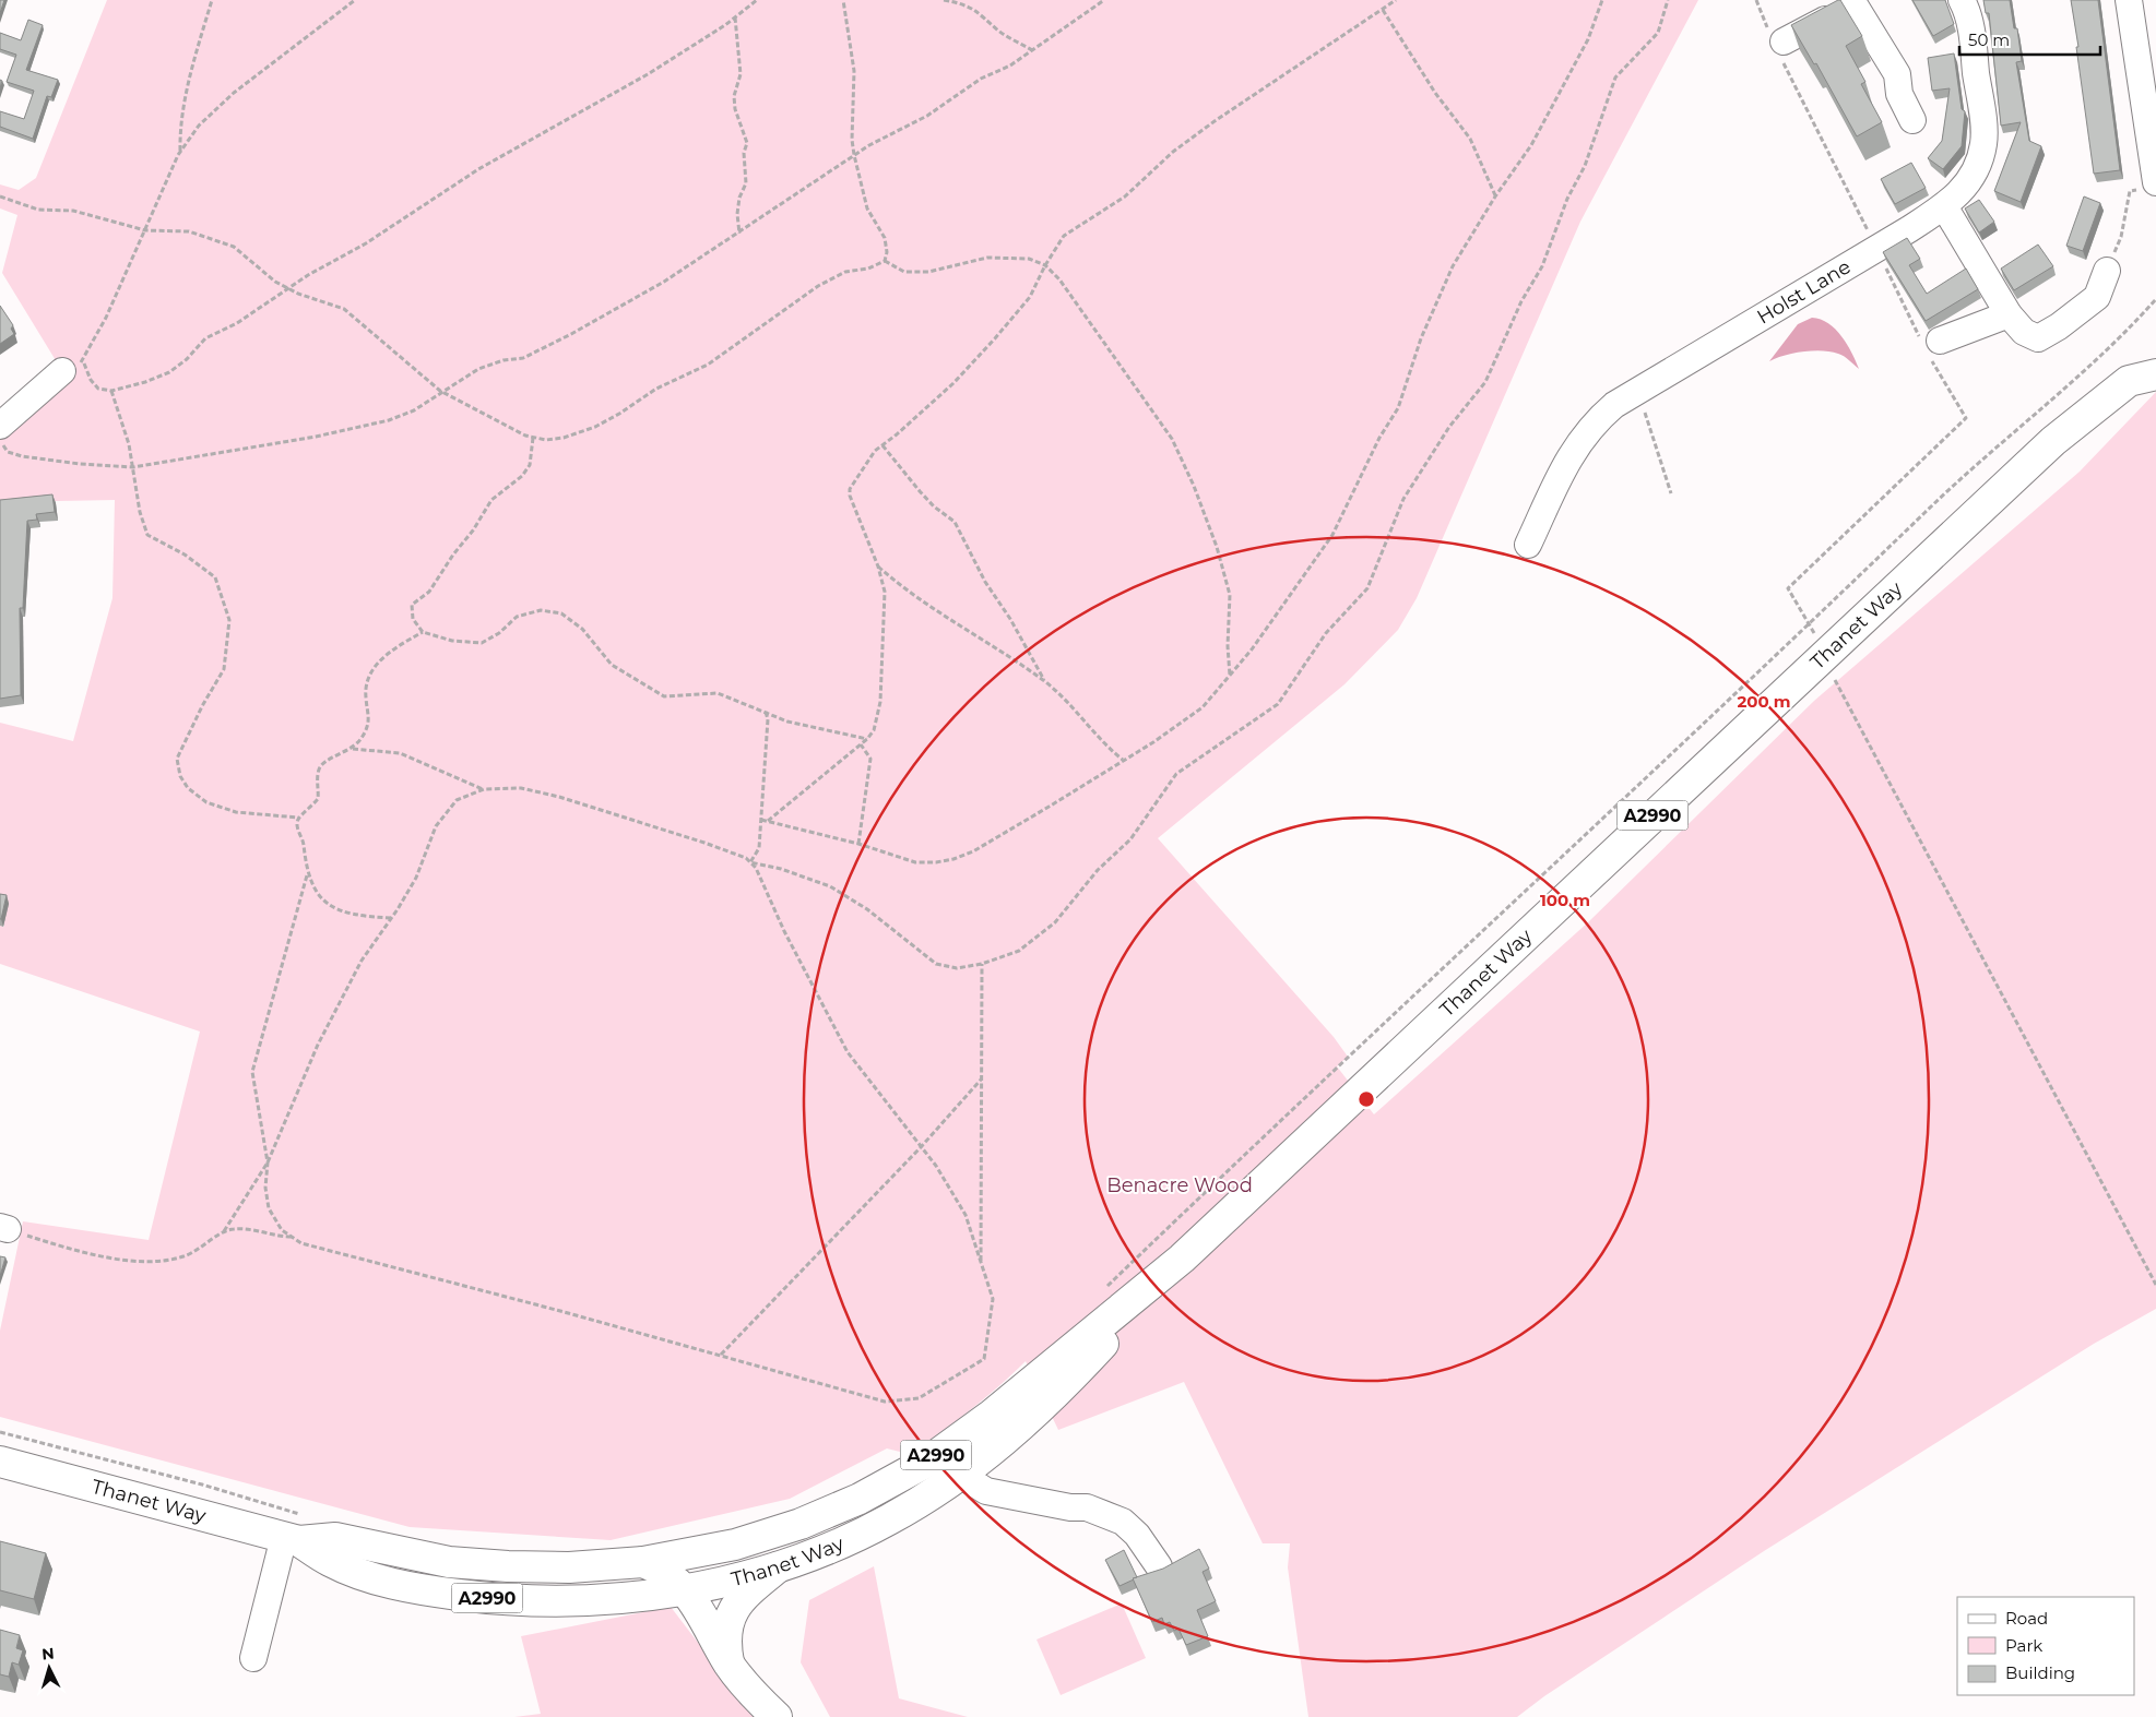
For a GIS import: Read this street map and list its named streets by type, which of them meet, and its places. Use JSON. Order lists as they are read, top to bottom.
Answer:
{
  "streets": {
    "main road": ["Thanet Way", "A2990"],
    "street": ["Holst Lane"]
  },
  "parks": ["Benacre Wood"],
  "legend": ["Road", "Park", "Building"],
  "scale_bar": "50 m",
  "north": "top",
  "rings": ["200 m", "100 m"]
}
